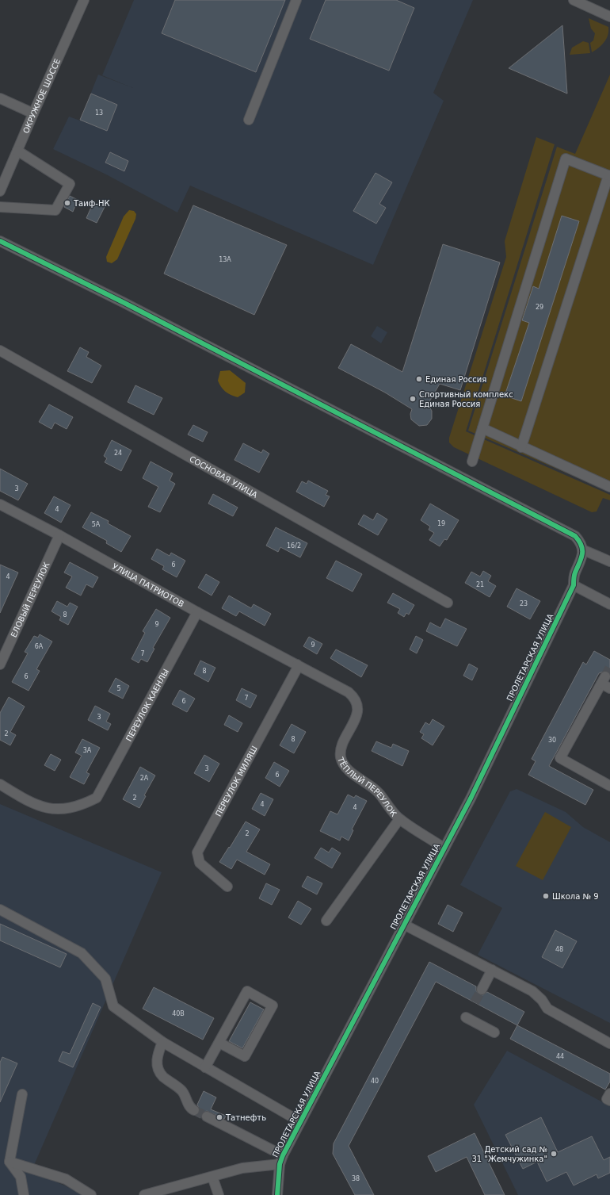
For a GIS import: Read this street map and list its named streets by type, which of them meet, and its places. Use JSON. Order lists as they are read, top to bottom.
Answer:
{
  "streets": {
    "street": [
      "ОКРУЖНОЕ ШОССЕ",
      "СОСНОВАЯ УЛИЦА",
      "УЛИЦА ПАТРИОТОВ",
      "ЕЛОВЫЙ ПЕРЕУЛОК",
      "ПРОЛЕТАРСКАЯ УЛИЦА",
      "ПЕРЕУЛОК КАЕНЛЫ",
      "ПЕРЕУЛОК МИЛЯШ",
      "ТЁПЛЫЙ ПЕРЕУЛОК"
    ]
  },
  "crossings": [
    ["УЛИЦА ПАТРИОТОВ", "ЕЛОВЫЙ ПЕРЕУЛОК"],
    ["УЛИЦА ПАТРИОТОВ", "ПЕРЕУЛОК КАЕНЛЫ"],
    ["УЛИЦА ПАТРИОТОВ", "ПЕРЕУЛОК МИЛЯШ"],
    ["УЛИЦА ПАТРИОТОВ", "ТЁПЛЫЙ ПЕРЕУЛОК"],
    ["ПЕРЕУЛОК МИЛЯШ", "ТЁПЛЫЙ ПЕРЕУЛОК"]
  ],
  "places": [
    "Таиф-НК",
    "Единая Россия",
    "Спортивный комплекс Единая Россия",
    "Школа № 9",
    "Татнефть",
    "Детский сад № 31 \"Жемчужинка\""
  ],
  "house_numbers": [
    "13",
    "13А",
    "29",
    "24",
    "3",
    "4",
    "19",
    "5А",
    "16/2",
    "6",
    "4",
    "21",
    "23",
    "8",
    "9",
    "9",
    "6А",
    "7",
    "8",
    "6",
    "5",
    "7",
    "6",
    "3",
    "2",
    "8",
    "30",
    "3А",
    "3",
    "6",
    "2А",
    "2",
    "4",
    "4",
    "2",
    "48",
    "40В",
    "44",
    "40",
    "38"
  ]
}
